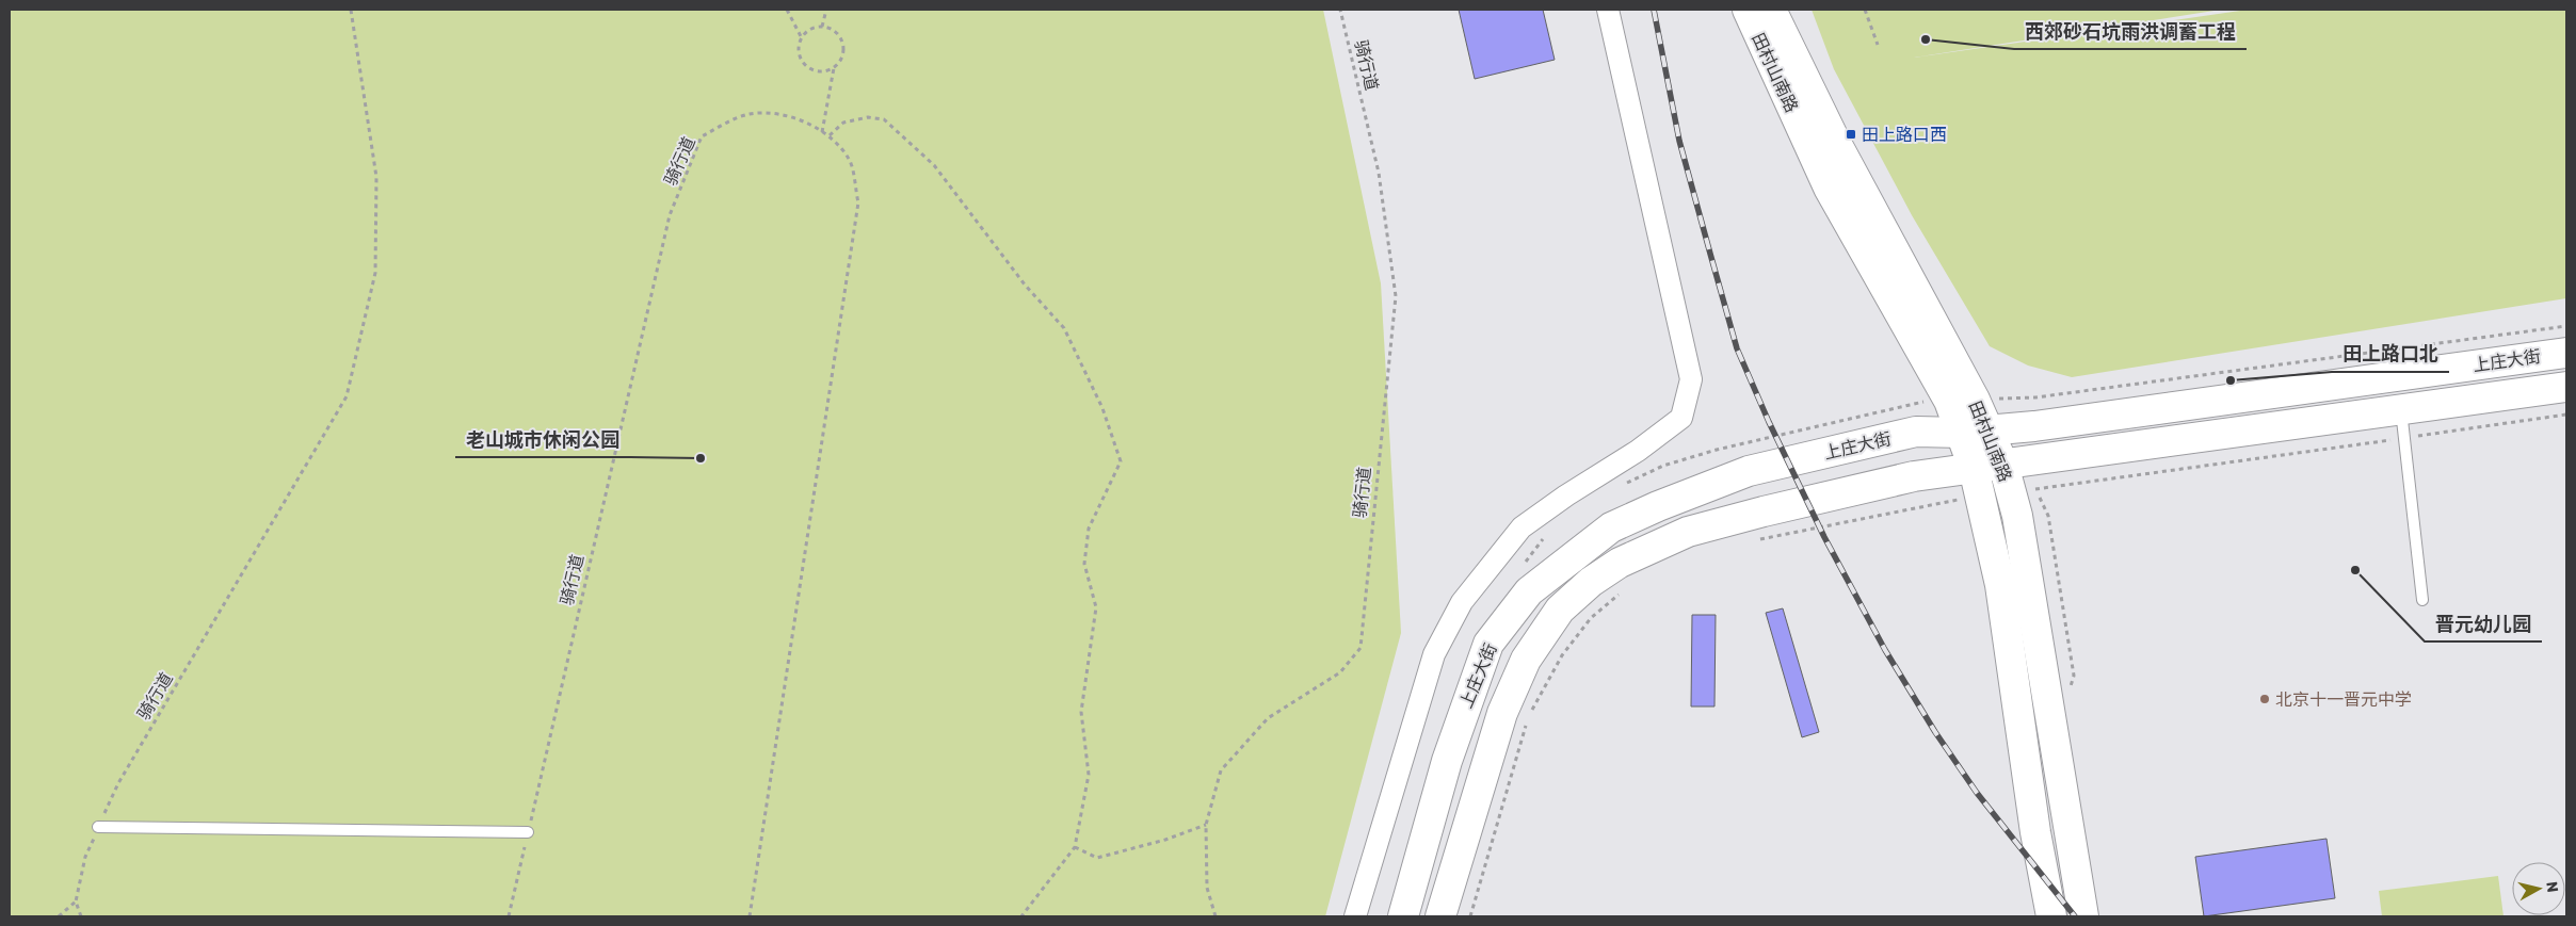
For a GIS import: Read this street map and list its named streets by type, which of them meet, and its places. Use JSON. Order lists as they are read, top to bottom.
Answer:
{
  "streets": {
    "main road": ["田村山南路", "上庄大街"],
    "path": ["骑行道"]
  },
  "crossings": [
    ["田村山南路", "上庄大街"]
  ],
  "places": {
    "other": [
      "西郊砂石坑雨洪调蓄工程",
      "田上路口北",
      "老山城市休闲公园",
      "晋元幼儿园",
      "北京十一晋元中学"
    ],
    "transit": ["田上路口西"]
  },
  "north": "right"
}
